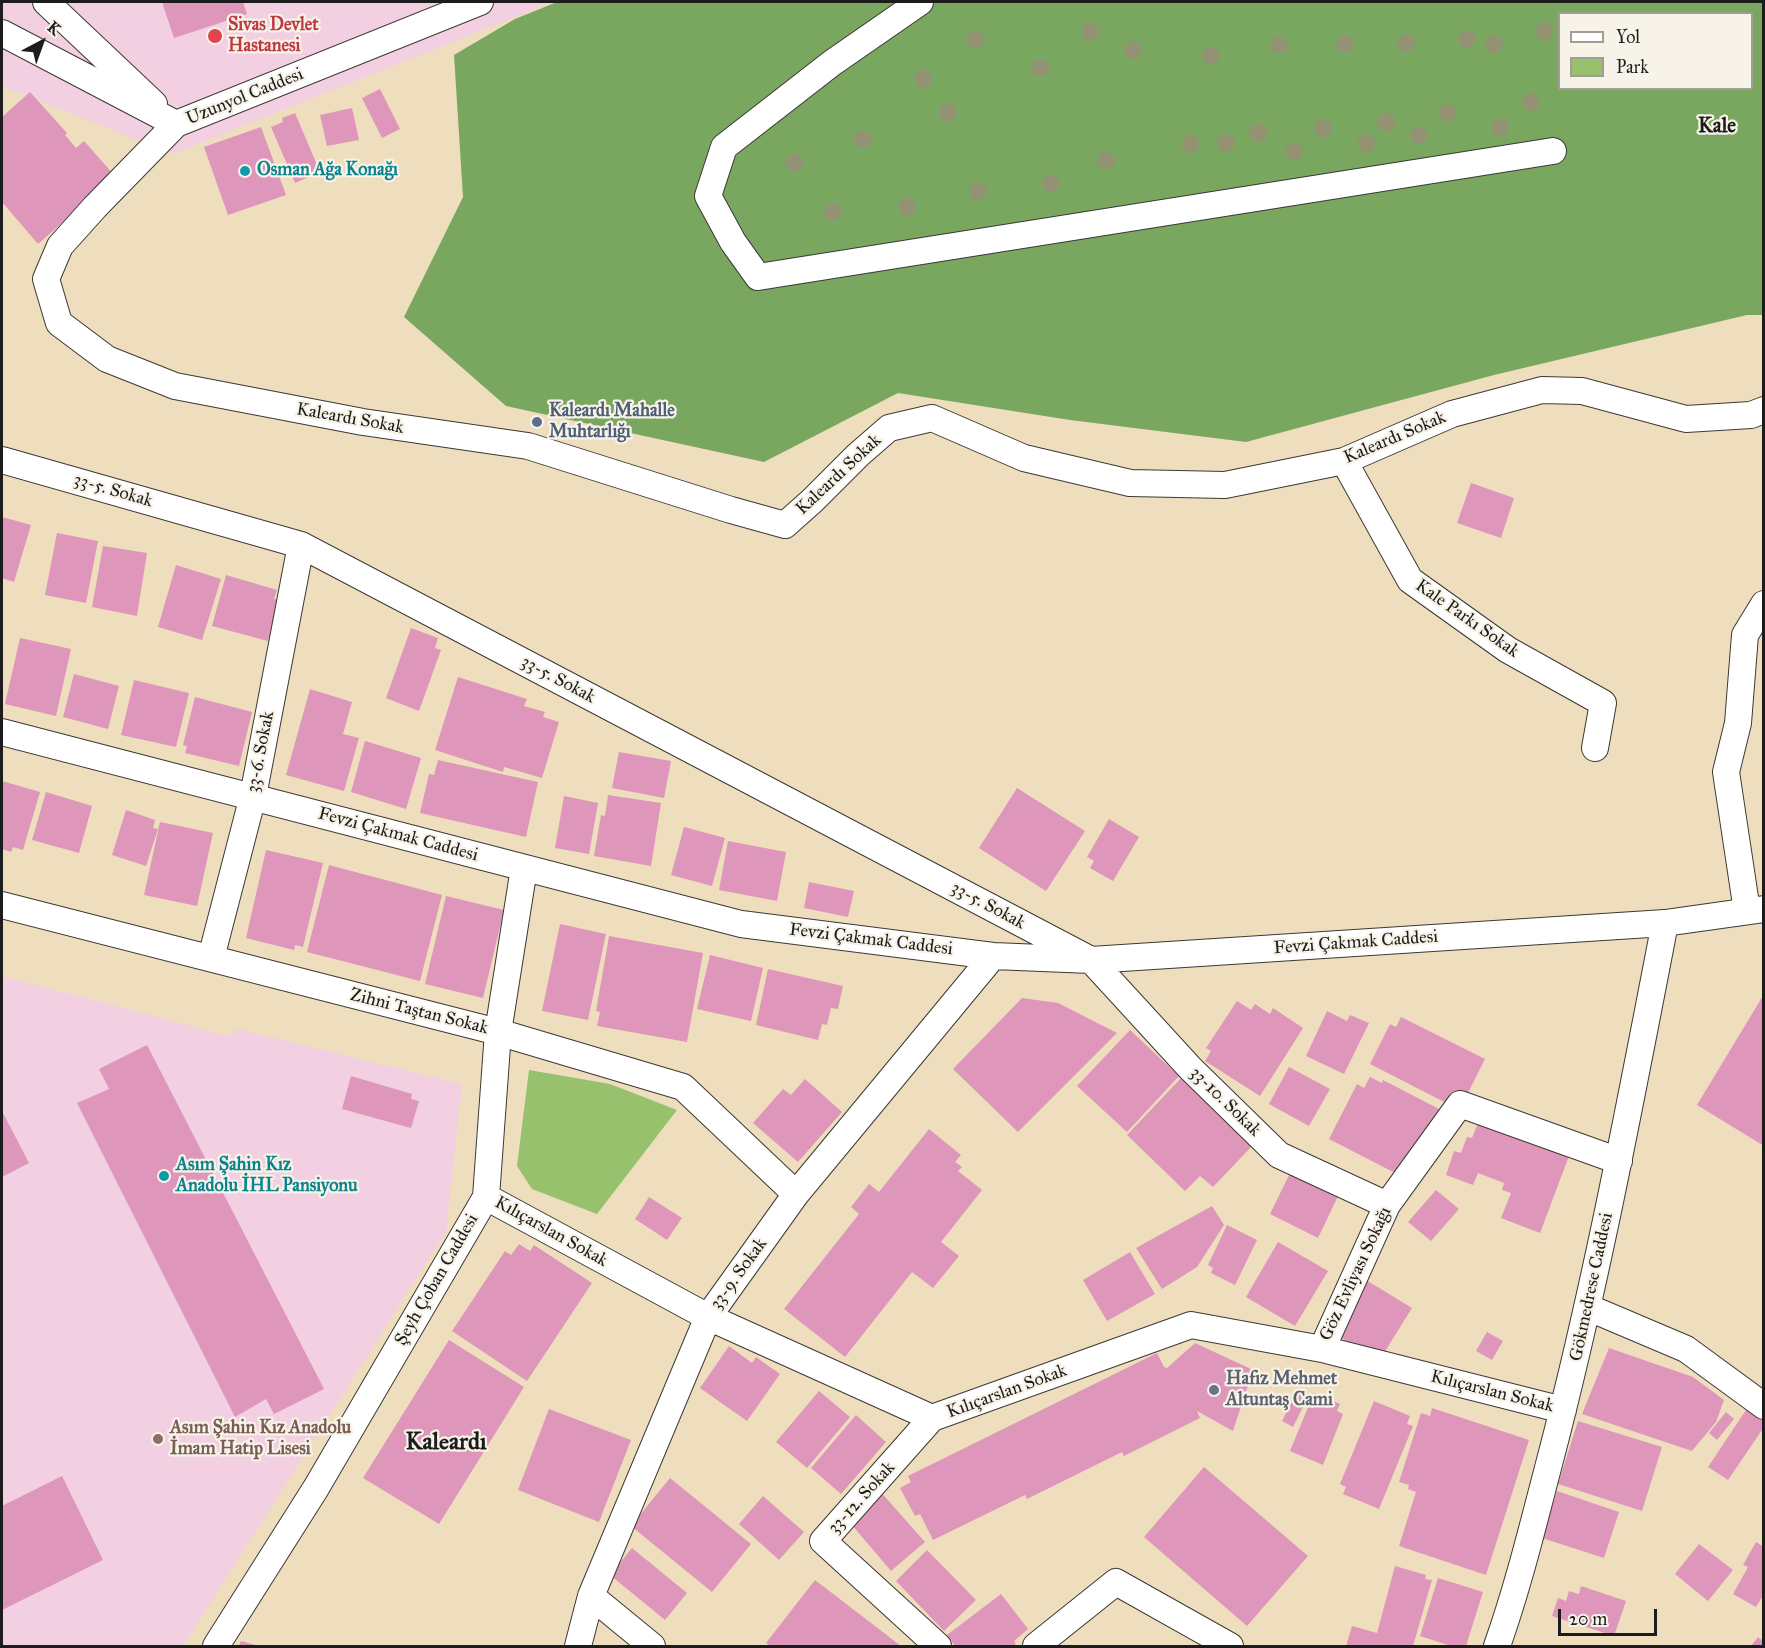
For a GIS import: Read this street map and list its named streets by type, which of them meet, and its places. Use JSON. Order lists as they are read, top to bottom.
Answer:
{
  "streets": {
    "street": [
      "Uzunyol Caddesi",
      "Kaleardı Sokak",
      "33-5. Sokak",
      "Kale Parkı Sokak",
      "33-6. Sokak",
      "Fevzi Çakmak Caddesi",
      "Zihni Taştan Sokak",
      "33-10. Sokak",
      "Kılıçarslan Sokak",
      "33-9. Sokak",
      "Göz Evliyası Sokağı",
      "Şeyh Çoban Caddesi",
      "Gökmedrese Caddesi",
      "33-12. Sokak"
    ]
  },
  "crossings": [
    ["Uzunyol Caddesi", "Kaleardı Sokak"],
    ["Kaleardı Sokak", "Kale Parkı Sokak"],
    ["33-5. Sokak", "33-6. Sokak"],
    ["33-5. Sokak", "Fevzi Çakmak Caddesi"],
    ["33-5. Sokak", "33-10. Sokak"],
    ["33-6. Sokak", "Fevzi Çakmak Caddesi"],
    ["33-6. Sokak", "Zihni Taştan Sokak"],
    ["Fevzi Çakmak Caddesi", "33-10. Sokak"],
    ["Fevzi Çakmak Caddesi", "33-9. Sokak"],
    ["Fevzi Çakmak Caddesi", "Şeyh Çoban Caddesi"],
    ["Fevzi Çakmak Caddesi", "Gökmedrese Caddesi"],
    ["Zihni Taştan Sokak", "33-9. Sokak"],
    ["Zihni Taştan Sokak", "Şeyh Çoban Caddesi"],
    ["33-10. Sokak", "Göz Evliyası Sokağı"],
    ["Kılıçarslan Sokak", "33-9. Sokak"],
    ["Kılıçarslan Sokak", "Göz Evliyası Sokağı"],
    ["Kılıçarslan Sokak", "Şeyh Çoban Caddesi"],
    ["Kılıçarslan Sokak", "Gökmedrese Caddesi"],
    ["Kılıçarslan Sokak", "33-12. Sokak"],
    ["Göz Evliyası Sokağı", "Gökmedrese Caddesi"]
  ],
  "districts": ["Kale", "Kaleardı"],
  "places": [
    "Sivas Devlet Hastanesi",
    "Osman Ağa Konağı",
    "Kaleardı Mahalle Muhtarlığı",
    "Asım Şahin Kız Anadolu İHL Pansiyonu",
    "Hafız Mehmet Altuntaş Cami",
    "Asım Şahin Kız Anadolu İmam Hatip Lisesi"
  ],
  "legend": ["Yol", "Park"],
  "scale_bar": "20 m",
  "north": "top right"
}
